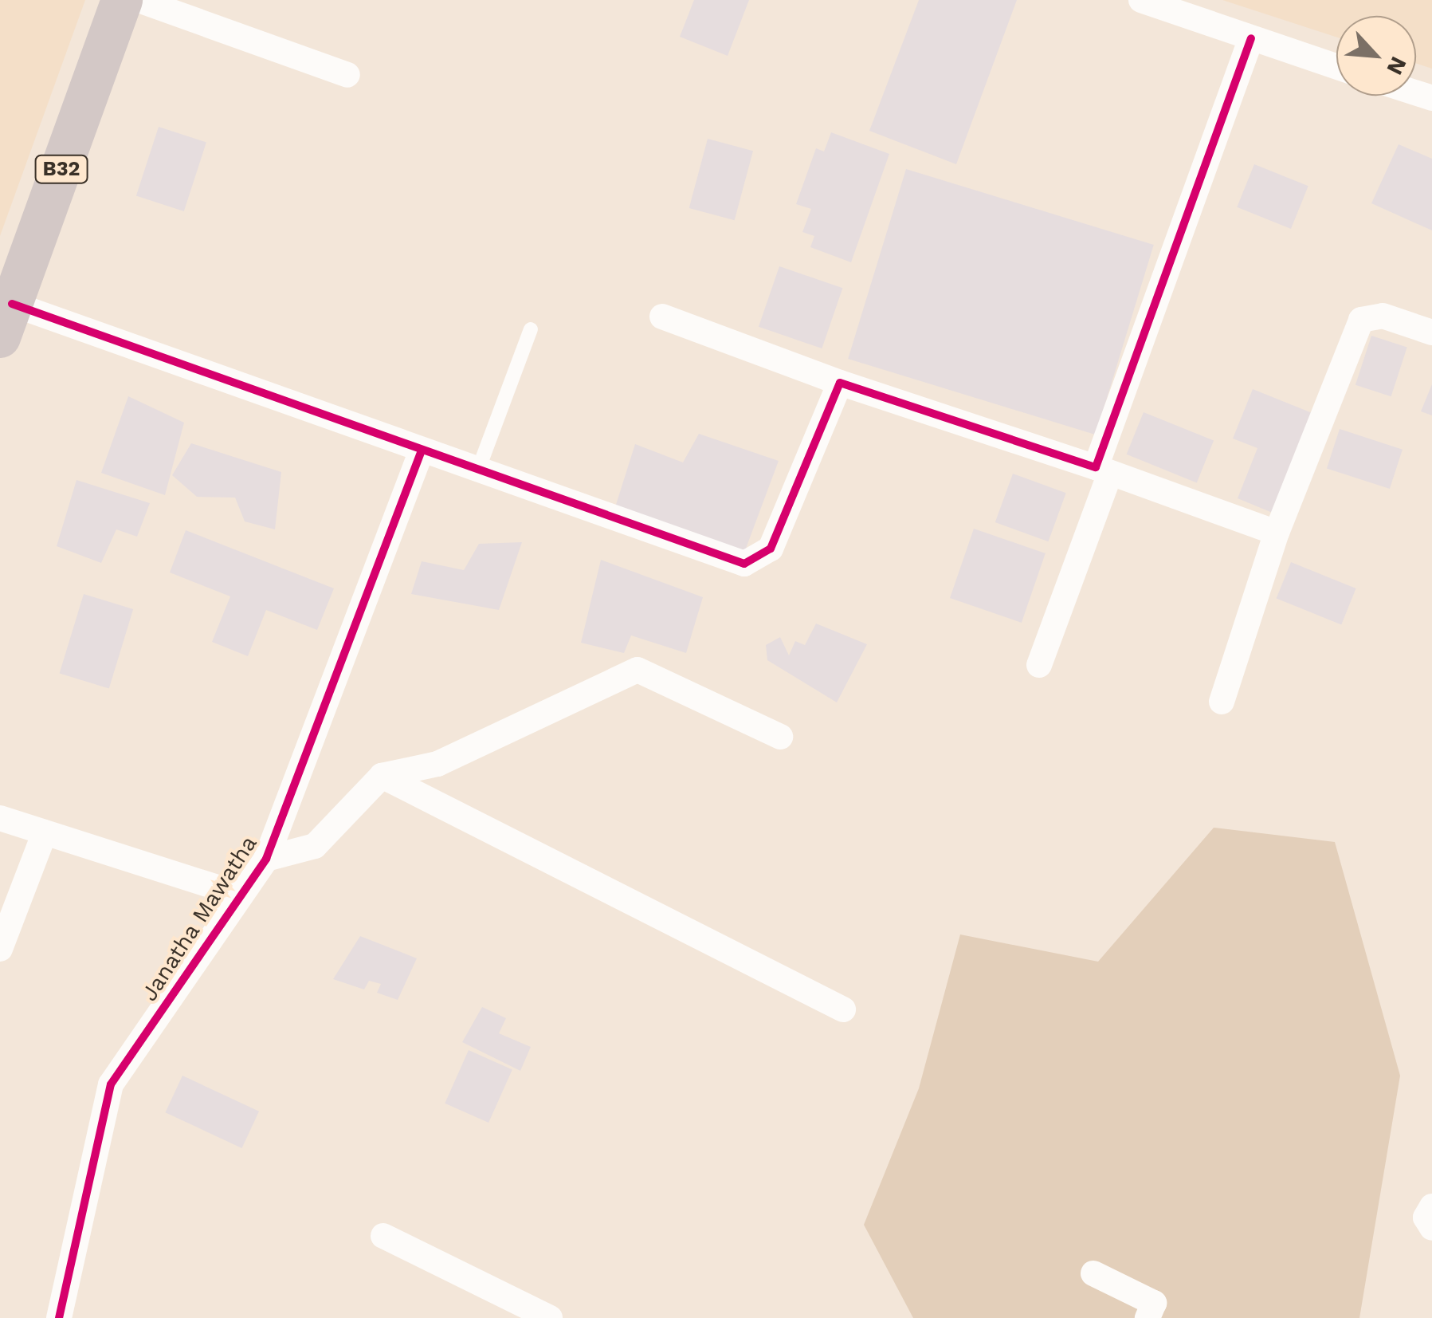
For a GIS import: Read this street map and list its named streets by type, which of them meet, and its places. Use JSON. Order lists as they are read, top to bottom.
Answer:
{
  "streets": {
    "main road": ["B32"],
    "street": ["Janatha Mawatha"]
  },
  "north": "bottom right"
}
